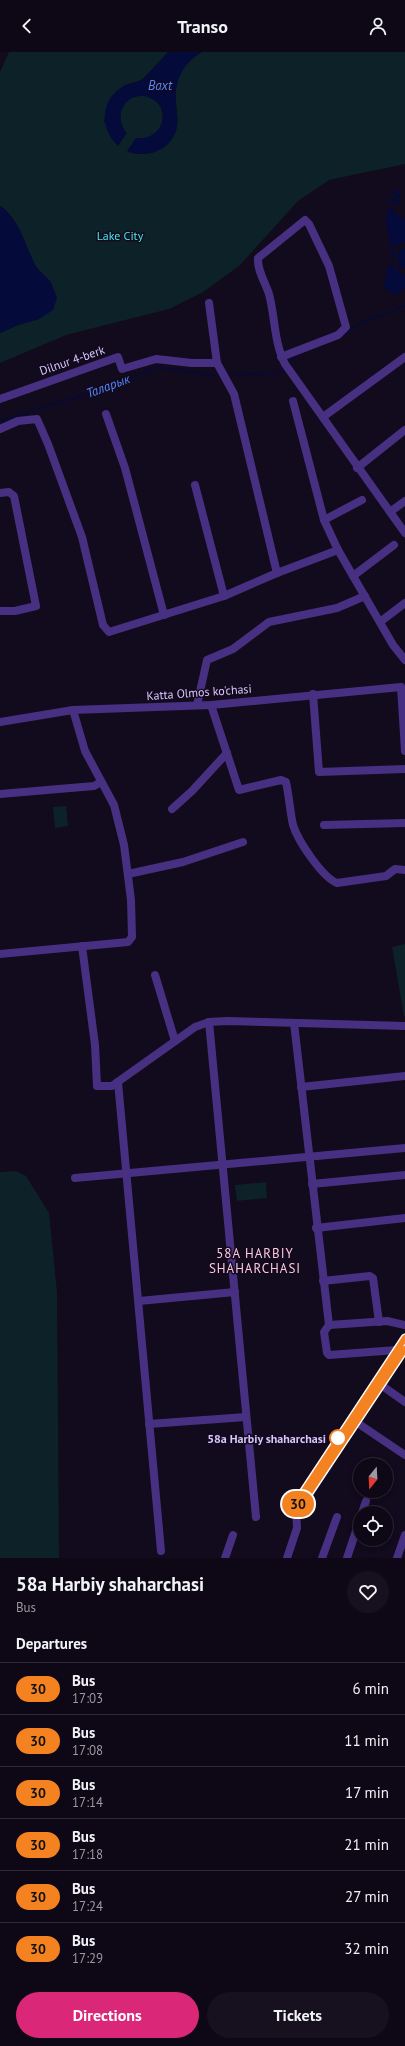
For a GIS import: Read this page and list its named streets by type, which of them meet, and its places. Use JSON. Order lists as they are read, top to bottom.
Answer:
{
  "streets": {
    "street": ["Dilnur 4-berk", "Katta Olmos ko'chasi"]
  },
  "districts": ["58A HARBIY SHAHARCHASI"],
  "water": ["Baхt", "Таларык"],
  "parks": ["Lake City"],
  "places": ["58a Harbiy shaharchasi"],
  "lines": ["bus line 30"],
  "north": "bottom",
  "page": {
    "header": "Transo",
    "on_map": "30",
    "heading": [
      ["58a Harbiy shaharchasi", "Bus"],
      "Departures"
    ],
    "list": [
      {
        "mark": "30",
        "name": "Bus",
        "note": "17:03",
        "value": "6 min"
      },
      {
        "mark": "30",
        "name": "Bus",
        "note": "17:08",
        "value": "11 min"
      },
      {
        "mark": "30",
        "name": "Bus",
        "note": "17:14",
        "value": "17 min"
      },
      {
        "mark": "30",
        "name": "Bus",
        "note": "17:18",
        "value": "21 min"
      },
      {
        "mark": "30",
        "name": "Bus",
        "note": "17:24",
        "value": "27 min"
      },
      {
        "mark": "30",
        "name": "Bus",
        "note": "17:29",
        "value": "32 min"
      }
    ],
    "buttons": ["Directions", "Tickets"]
  }
}
